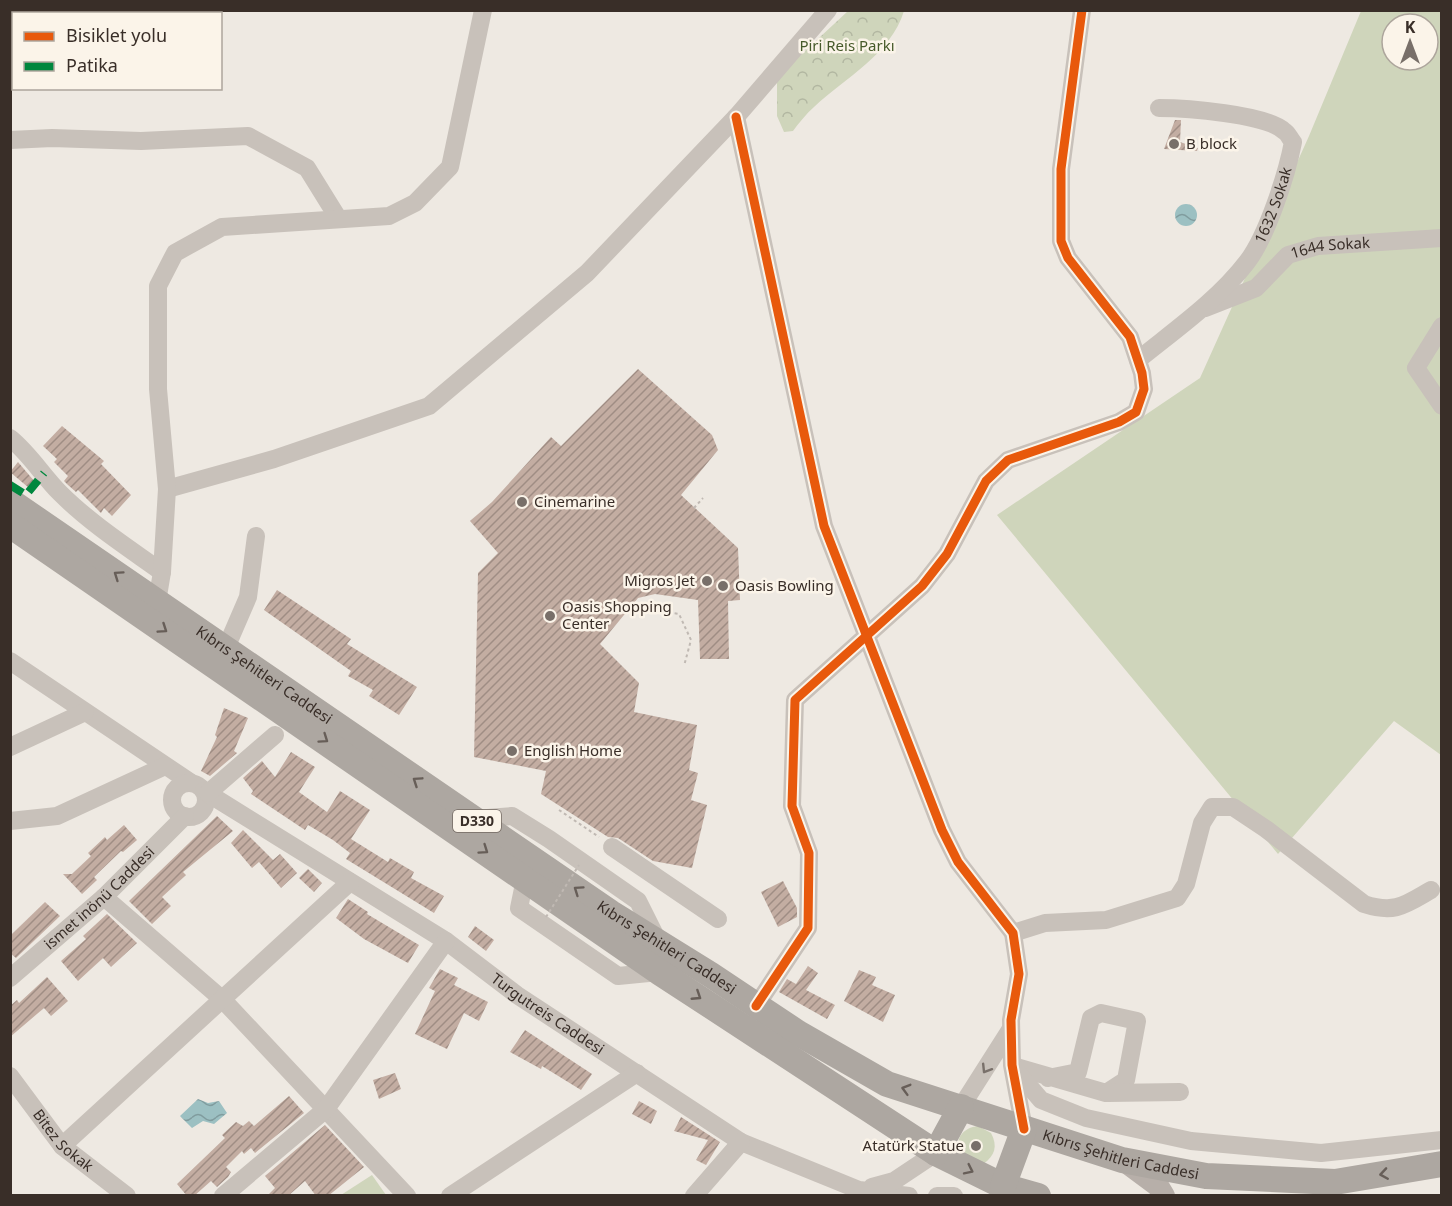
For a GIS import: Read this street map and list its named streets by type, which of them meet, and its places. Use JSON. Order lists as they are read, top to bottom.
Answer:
{
  "streets": {
    "highway": ["Kıbrıs Şehitleri Caddesi", "D330"],
    "street": [
      "1632 Sokak",
      "1644 Sokak",
      "ismet inönü Caddesi",
      "Turgutreis Caddesi",
      "Bitez Sokak"
    ]
  },
  "crossings": [
    ["1632 Sokak", "1644 Sokak"],
    ["ismet inönü Caddesi", "Turgutreis Caddesi"]
  ],
  "parks": ["Piri Reis Parkı"],
  "places": [
    "B block",
    "Cinemarine",
    "Migros Jet",
    "Oasis Bowling",
    "Oasis Shopping Center",
    "English Home",
    "Atatürk Statue"
  ],
  "legend": ["Bisiklet yolu", "Patika"],
  "north": "top"
}
